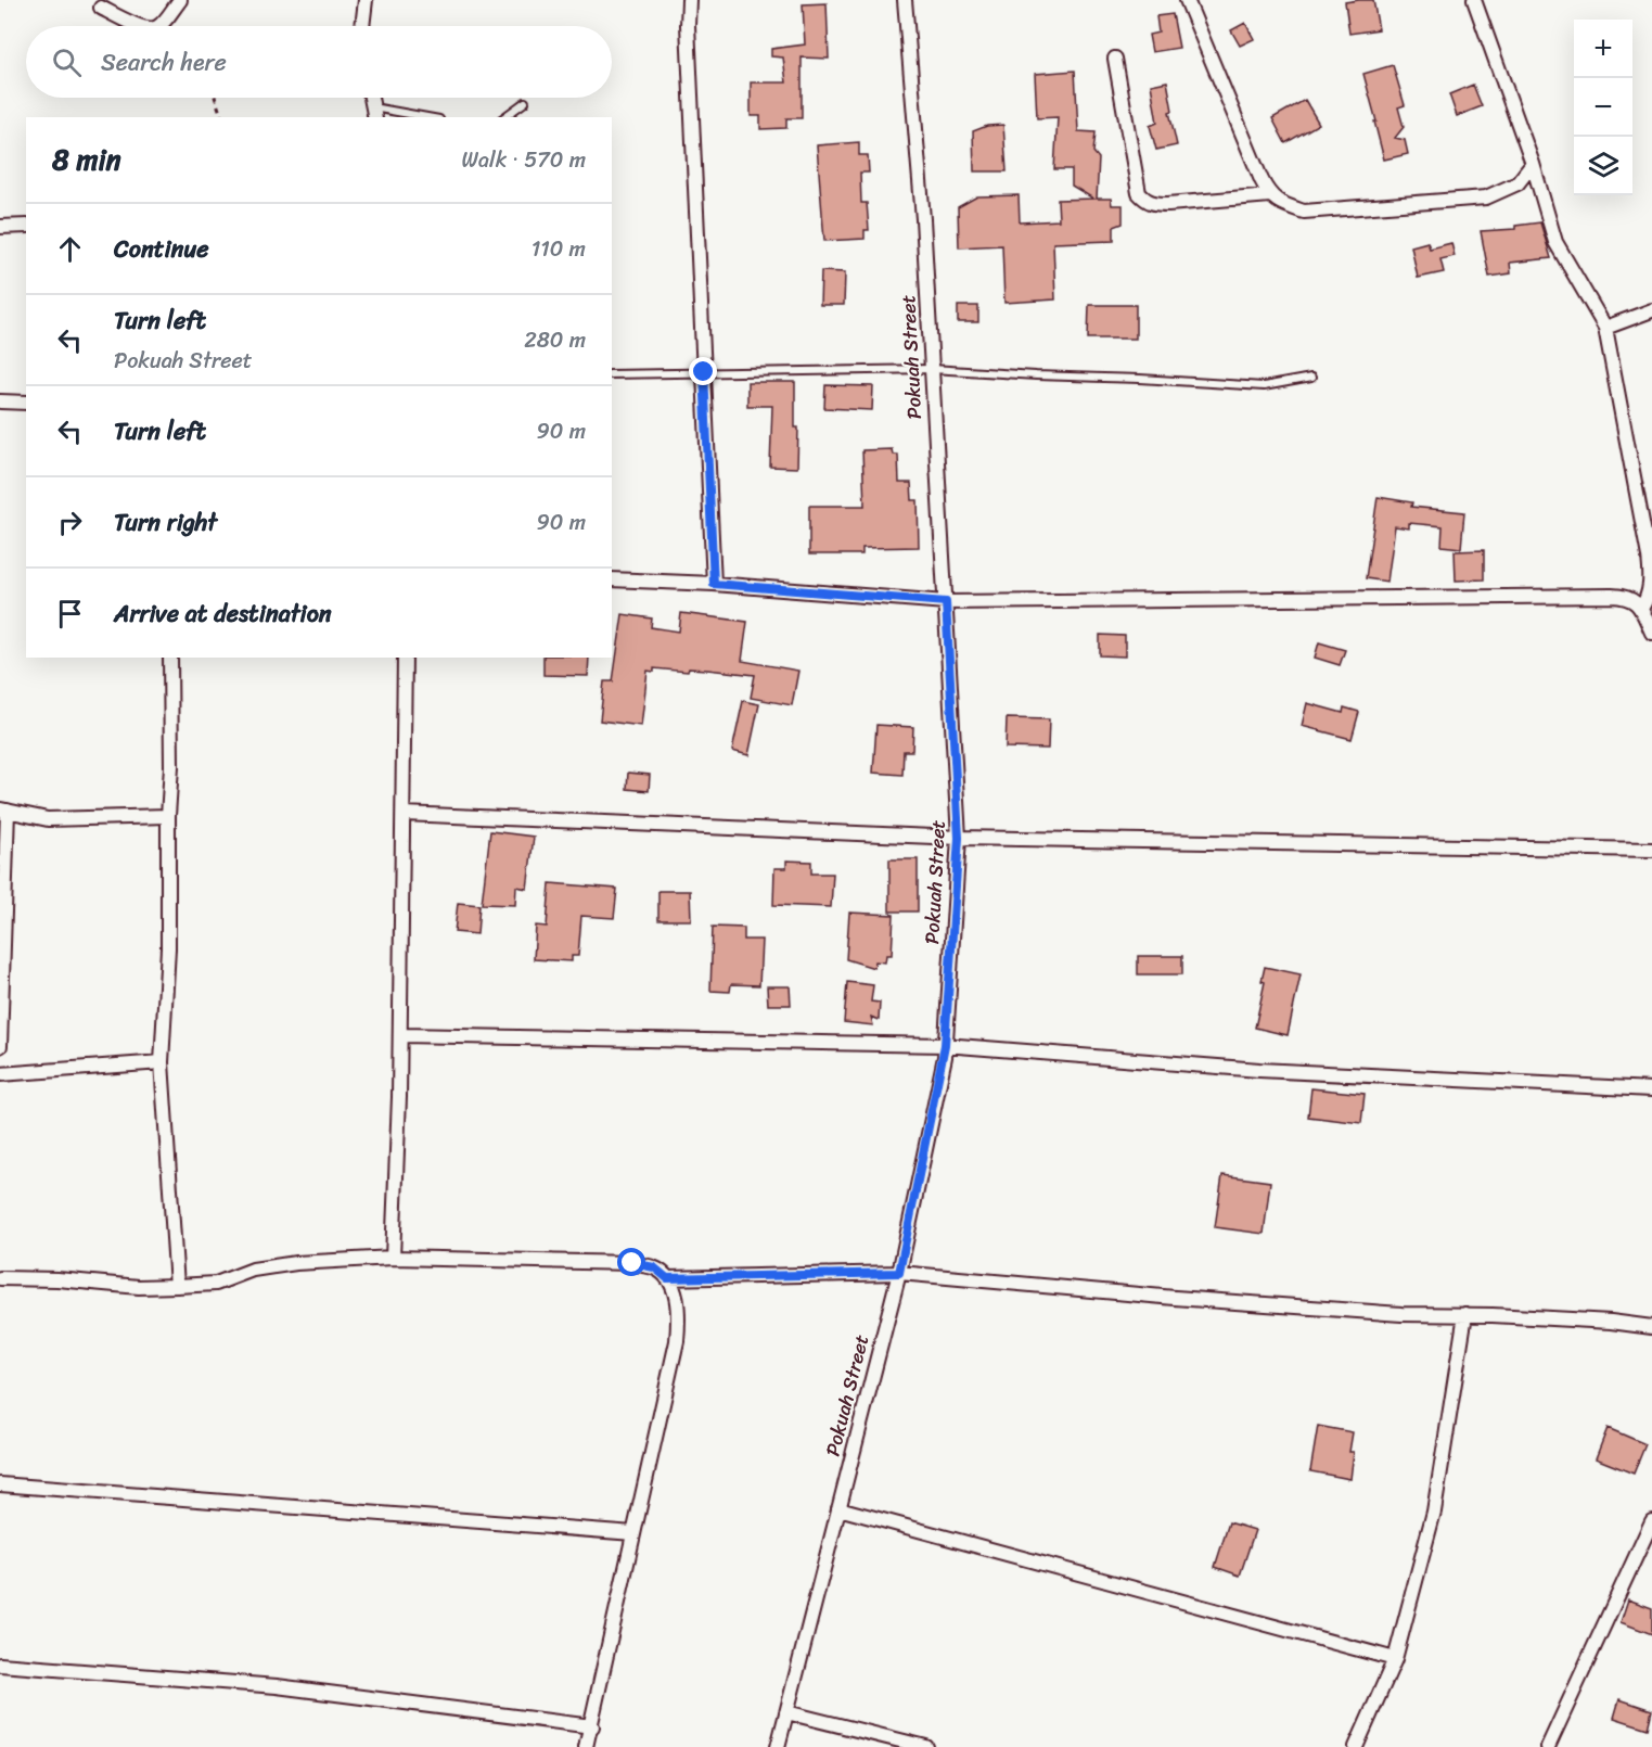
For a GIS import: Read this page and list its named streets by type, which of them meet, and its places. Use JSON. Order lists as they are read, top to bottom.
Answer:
{
  "streets": {
    "street": ["Pokuah Street"]
  },
  "page": {
    "map_buttons": ["+", "−"],
    "search": "Search here",
    "heading": ["8 min", "Walk · 570 m"],
    "list": [
      ["Continue", "110 m"],
      ["Turn left", "Pokuah Street", "280 m"],
      ["Turn left", "90 m"],
      ["Turn right", "90 m"],
      "Arrive at destination"
    ]
  }
}
